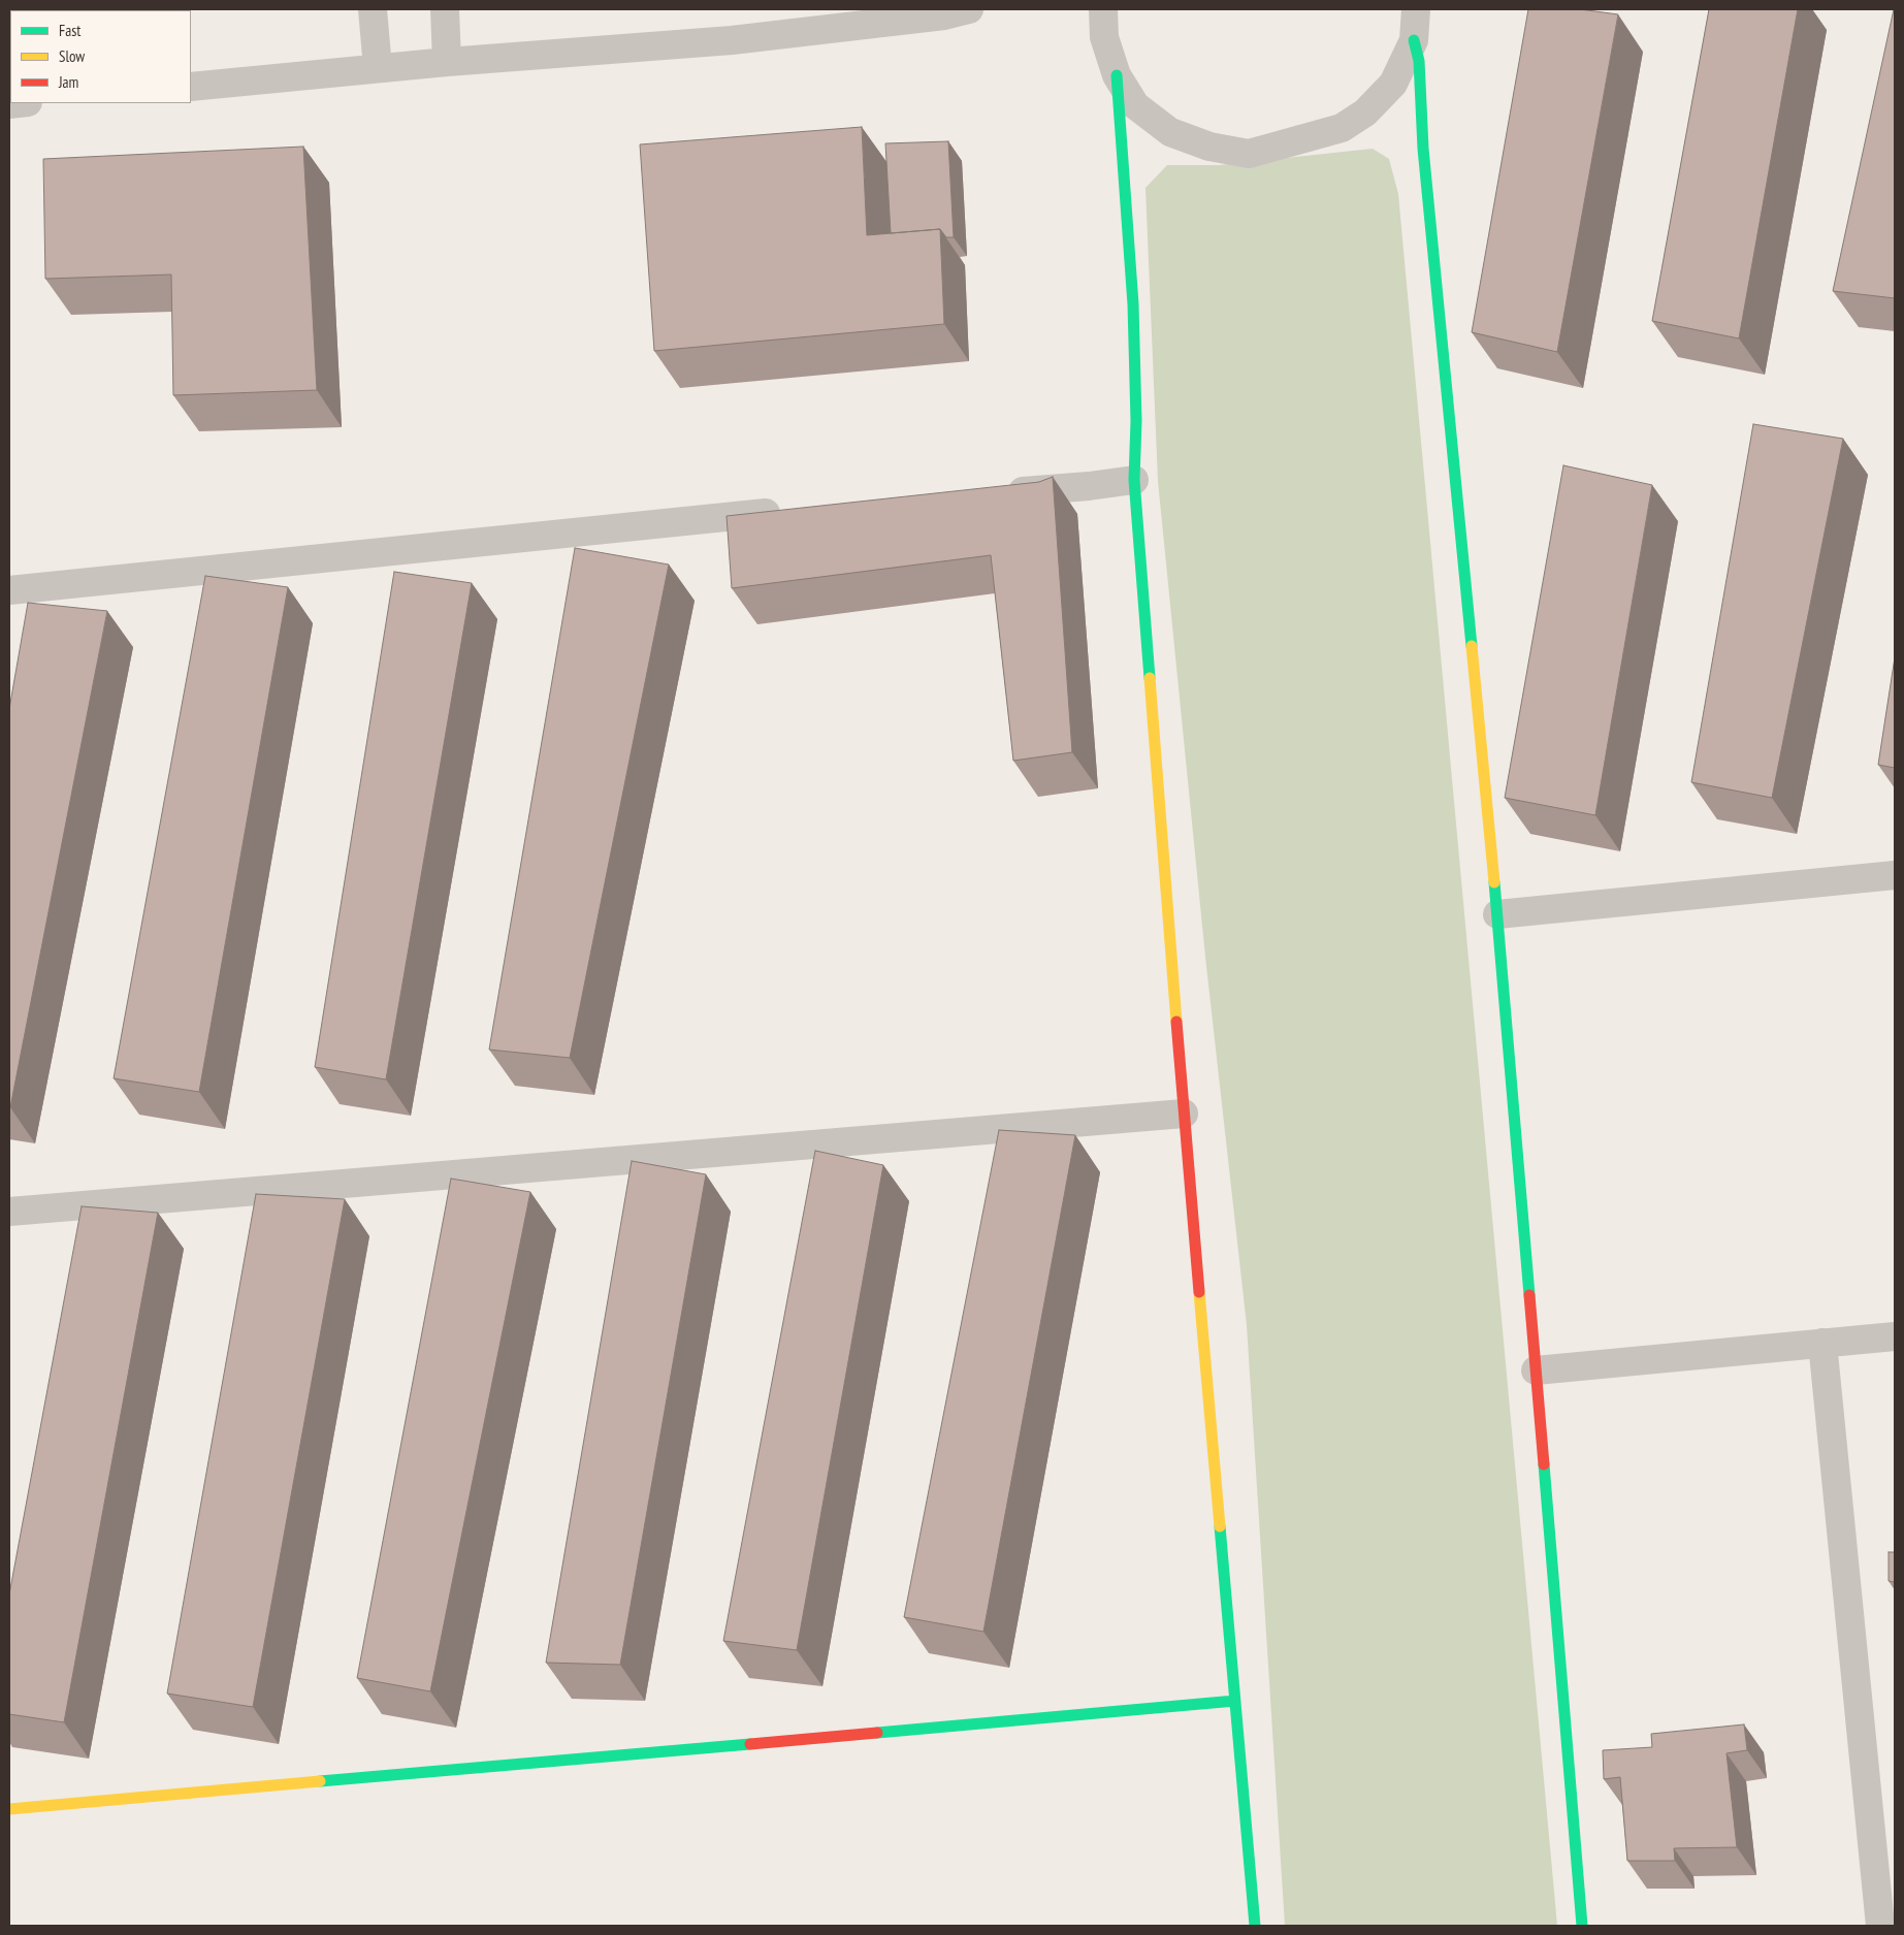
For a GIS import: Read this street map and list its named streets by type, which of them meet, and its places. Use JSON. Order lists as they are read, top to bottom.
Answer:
{
  "legend": ["Fast", "Slow", "Jam"]
}
